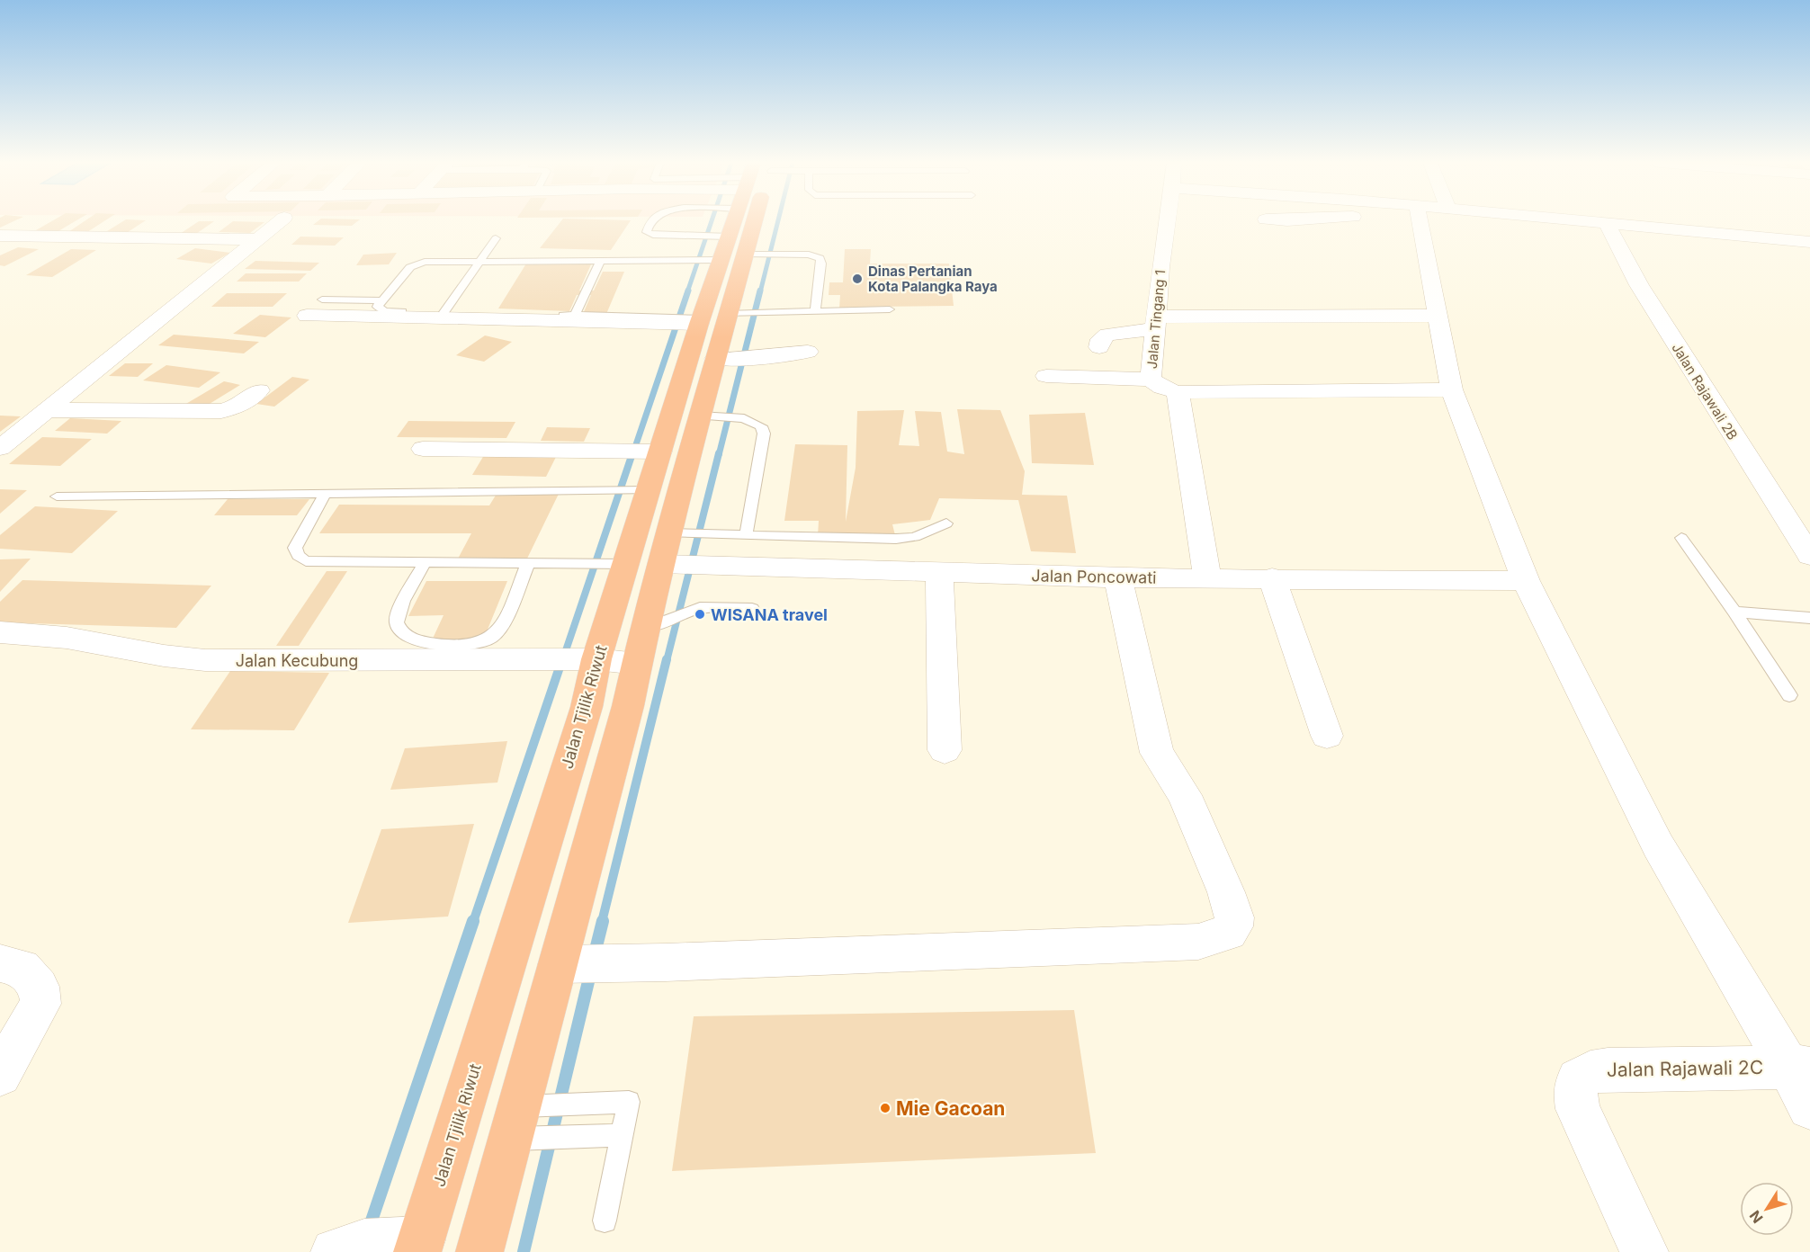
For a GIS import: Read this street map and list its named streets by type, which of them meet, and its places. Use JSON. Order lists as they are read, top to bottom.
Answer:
{
  "streets": {
    "highway": ["Jalan Tjilik Riwut"],
    "street": [
      "Jalan Tingang 1",
      "Jalan Rajawali 2B",
      "Jalan Poncowati",
      "Jalan Kecubung",
      "Jalan Rajawali 2C"
    ]
  },
  "crossings": [
    ["Jalan Poncowati", "Jalan Tjilik Riwut"],
    ["Jalan Kecubung", "Jalan Tjilik Riwut"]
  ],
  "places": ["Dinas Pertanian Kota Palangka Raya", "WISANA travel", "Mie Gacoan"],
  "north": "bottom left"
}
